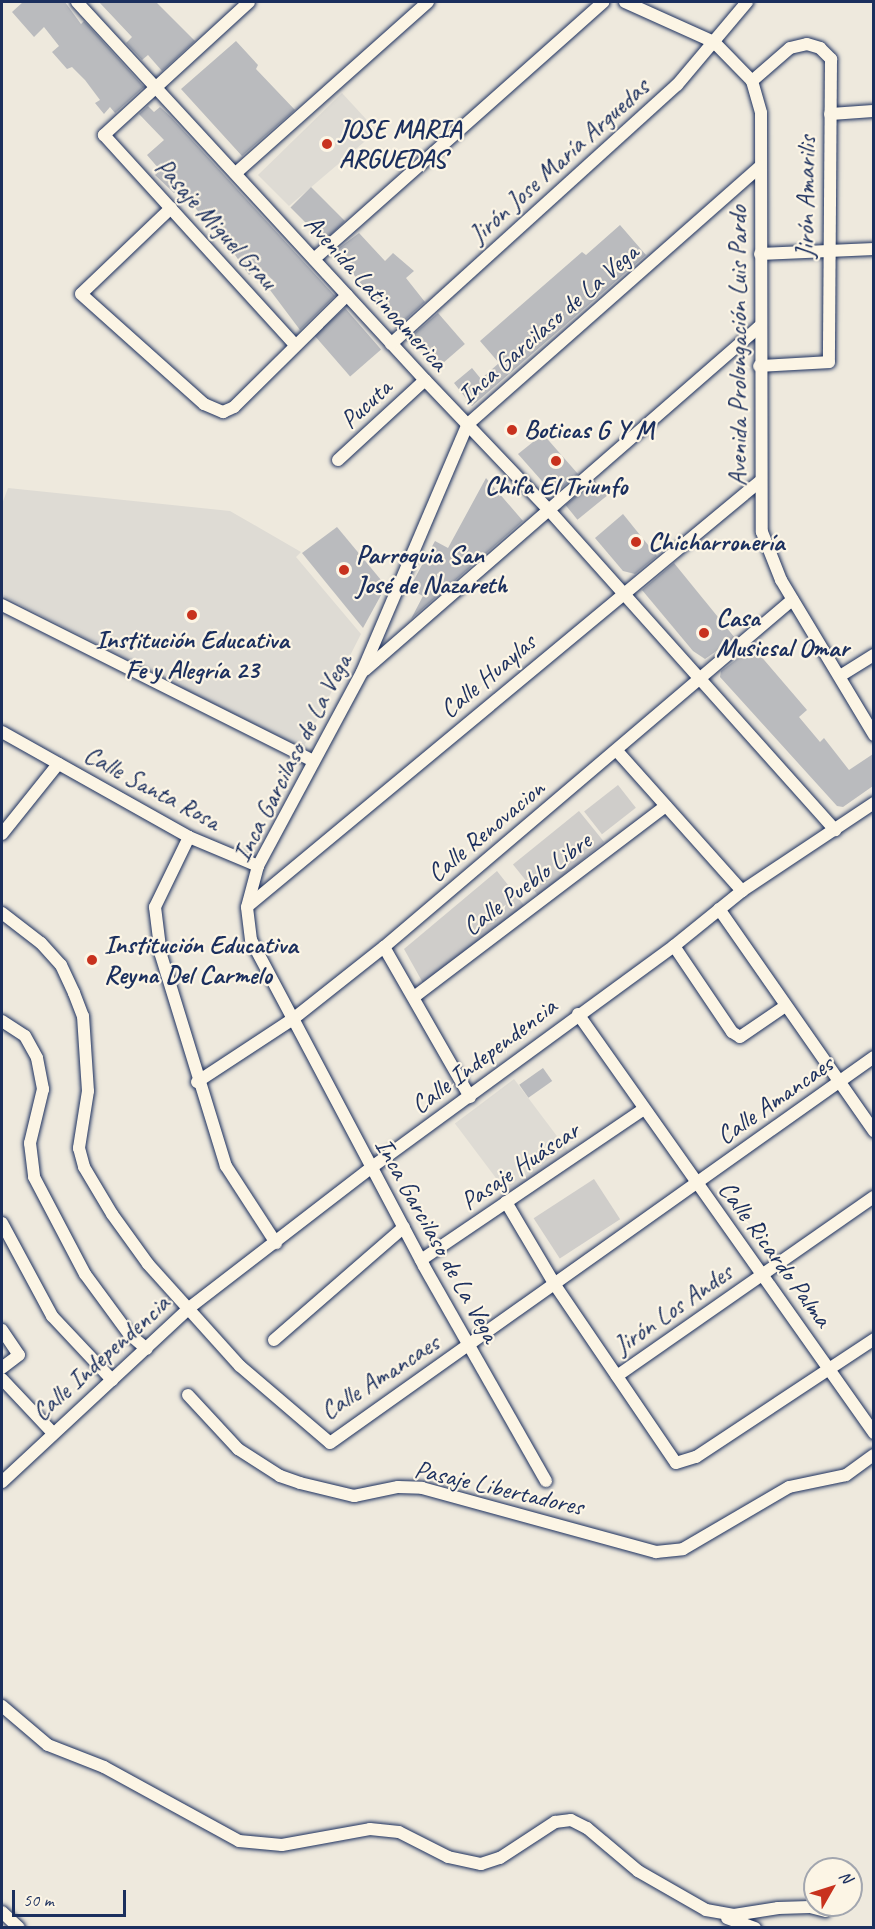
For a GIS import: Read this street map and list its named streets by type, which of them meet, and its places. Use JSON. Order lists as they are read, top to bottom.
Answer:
{
  "streets": {
    "street": [
      "Jirón Jose María Arguedas",
      "Jirón Amarilis",
      "Pasaje Miguel Grau",
      "Avenida Latinoamerica",
      "Inca Garcilaso de La Vega",
      "Avenida Prolongación Luis Pardo",
      "Pucuta",
      "Calle Huaylas",
      "Calle Santa Rosa",
      "Calle Renovacion",
      "Calle Pueblo Libre",
      "Calle Independencia",
      "Calle Amancaes",
      "Pasaje Huáscar",
      "Calle Ricardo Palma",
      "Jirón Los Andes",
      "Pasaje Libertadores"
    ]
  },
  "crossings": [
    ["Jirón Jose María Arguedas", "Avenida Latinoamerica"],
    ["Jirón Amarilis", "Avenida Prolongación Luis Pardo"],
    ["Pasaje Miguel Grau", "Avenida Latinoamerica"],
    ["Avenida Latinoamerica", "Inca Garcilaso de La Vega"],
    ["Avenida Latinoamerica", "Pucuta"],
    ["Avenida Latinoamerica", "Calle Huaylas"],
    ["Avenida Latinoamerica", "Calle Renovacion"],
    ["Avenida Latinoamerica", "Calle Independencia"],
    ["Inca Garcilaso de La Vega", "Avenida Prolongación Luis Pardo"],
    ["Inca Garcilaso de La Vega", "Calle Huaylas"],
    ["Inca Garcilaso de La Vega", "Calle Santa Rosa"],
    ["Inca Garcilaso de La Vega", "Calle Renovacion"],
    ["Inca Garcilaso de La Vega", "Calle Independencia"],
    ["Inca Garcilaso de La Vega", "Calle Amancaes"],
    ["Inca Garcilaso de La Vega", "Pasaje Huáscar"],
    ["Avenida Prolongación Luis Pardo", "Calle Huaylas"],
    ["Avenida Prolongación Luis Pardo", "Calle Renovacion"],
    ["Calle Independencia", "Calle Amancaes"],
    ["Calle Independencia", "Calle Ricardo Palma"],
    ["Calle Amancaes", "Calle Ricardo Palma"],
    ["Pasaje Huáscar", "Calle Ricardo Palma"],
    ["Calle Ricardo Palma", "Jirón Los Andes"]
  ],
  "places": [
    "JOSE MARIA ARGUEDAS",
    "Boticas G Y M",
    "Chifa El Triunfo",
    "Chicharronería",
    "Parroquia San José de Nazareth",
    "Institución Educativa Fe y Alegría 23",
    "Casa Musicsal Omar",
    "Institución Educativa Reyna Del Carmelo"
  ],
  "scale_bar": "50 m",
  "north": "top right"
}
